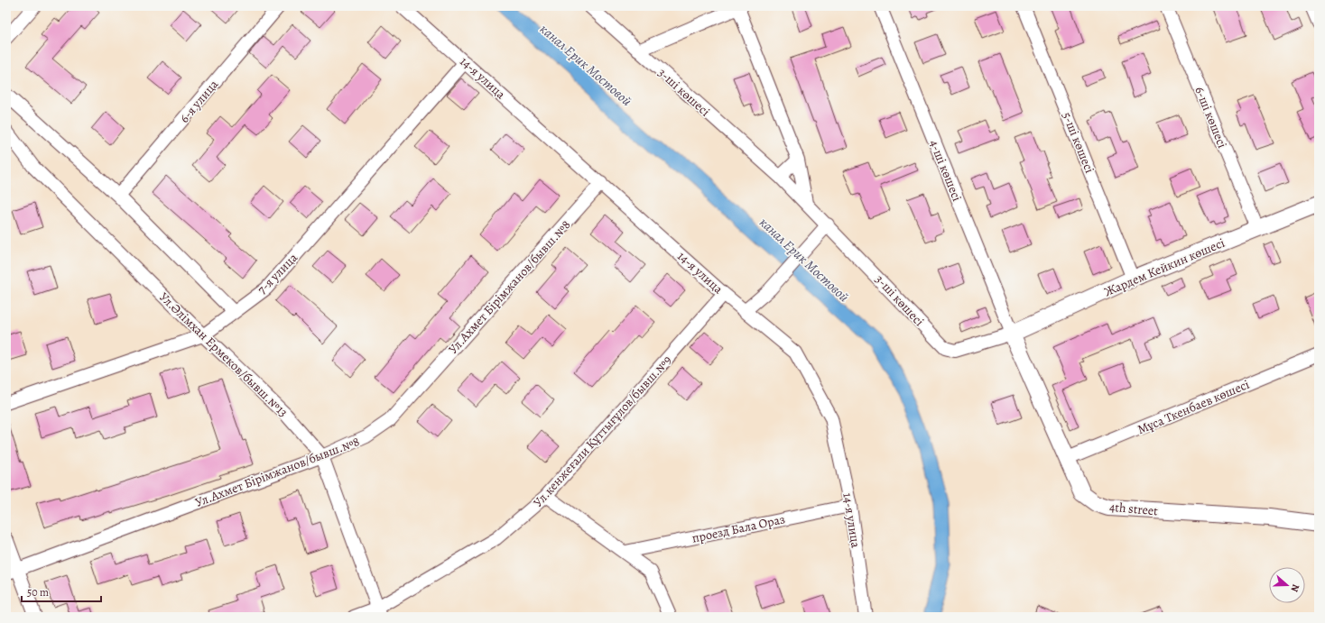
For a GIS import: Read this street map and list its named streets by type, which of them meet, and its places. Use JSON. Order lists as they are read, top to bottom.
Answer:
{
  "streets": {
    "street": [
      "14-я улица",
      "3-ші көшесі",
      "6-я улица",
      "6-ші көшесі",
      "5-ші көшесі",
      "4-ші көшесі",
      "Жардем Кейкин көшесі",
      "7-я улица",
      "Ул.Ахмет Бірімжанов/бывш.№8",
      "Ул.Әлімхан Ермеков/бывш.№13",
      "Мұса Ткенбаев көшесі",
      "Ул.кенжеғали Құттығұлов/бывш.№9",
      "4th street",
      "проезд Бала Ораз"
    ]
  },
  "crossings": [
    ["14-я улица", "7-я улица"],
    ["14-я улица", "Ул.Ахмет Бірімжанов/бывш.№8"],
    ["14-я улица", "Ул.кенжеғали Құттығұлов/бывш.№9"],
    ["14-я улица", "проезд Бала Ораз"],
    ["3-ші көшесі", "4-ші көшесі"],
    ["3-ші көшесі", "Жардем Кейкин көшесі"],
    ["3-ші көшесі", "4th street"],
    ["6-ші көшесі", "Жардем Кейкин көшесі"],
    ["5-ші көшесі", "Жардем Кейкин көшесі"],
    ["4-ші көшесі", "Жардем Кейкин көшесі"],
    ["4-ші көшесі", "4th street"],
    ["Жардем Кейкин көшесі", "4th street"],
    ["7-я улица", "Ул.Әлімхан Ермеков/бывш.№13"],
    ["Ул.Ахмет Бірімжанов/бывш.№8", "Ул.Әлімхан Ермеков/бывш.№13"],
    ["Ул.Әлімхан Ермеков/бывш.№13", "Ул.кенжеғали Құттығұлов/бывш.№9"],
    ["Мұса Ткенбаев көшесі", "4th street"]
  ],
  "water": ["канал Ерик Мостовой"],
  "scale_bar": "50 m",
  "north": "right"
}
